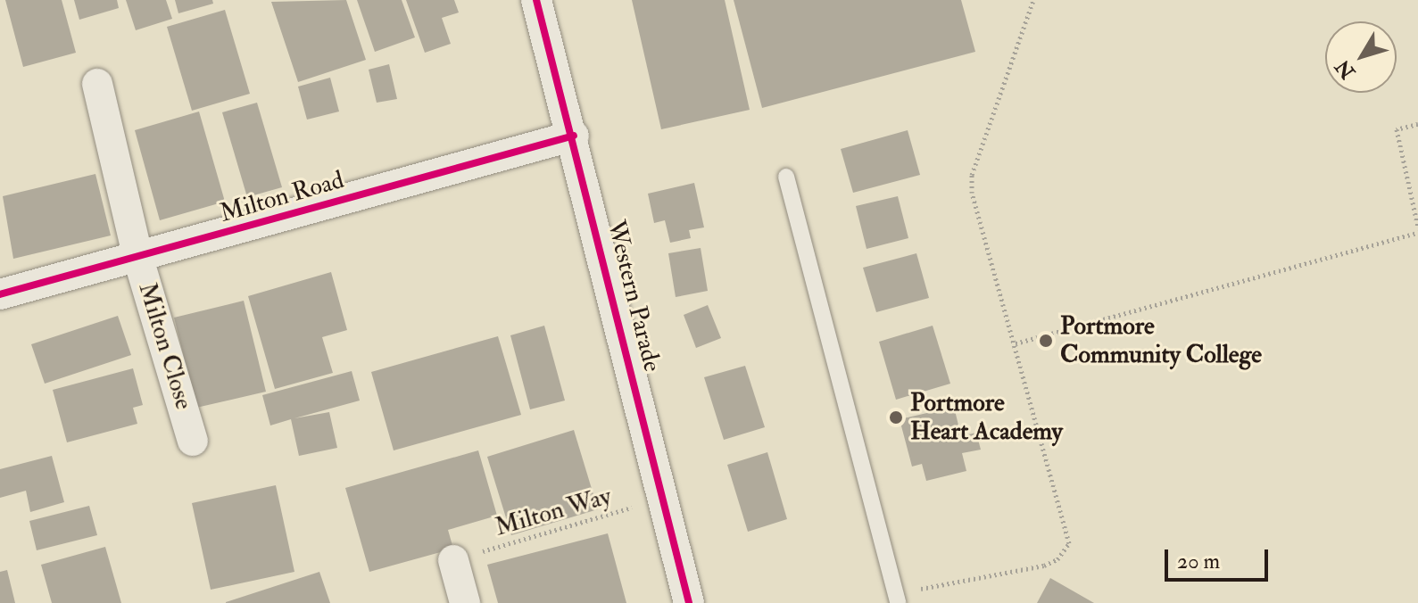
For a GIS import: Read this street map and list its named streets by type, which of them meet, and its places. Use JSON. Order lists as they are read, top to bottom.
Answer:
{
  "streets": {
    "street": ["Milton Road", "Western Parade", "Milton Close"],
    "path": ["Milton Way"]
  },
  "crossings": [
    ["Milton Road", "Western Parade"],
    ["Milton Road", "Milton Close"],
    ["Western Parade", "Milton Way"]
  ],
  "places": ["Portmore Community College", "Portmore Heart Academy"],
  "scale_bar": "20 m",
  "north": "bottom left"
}
